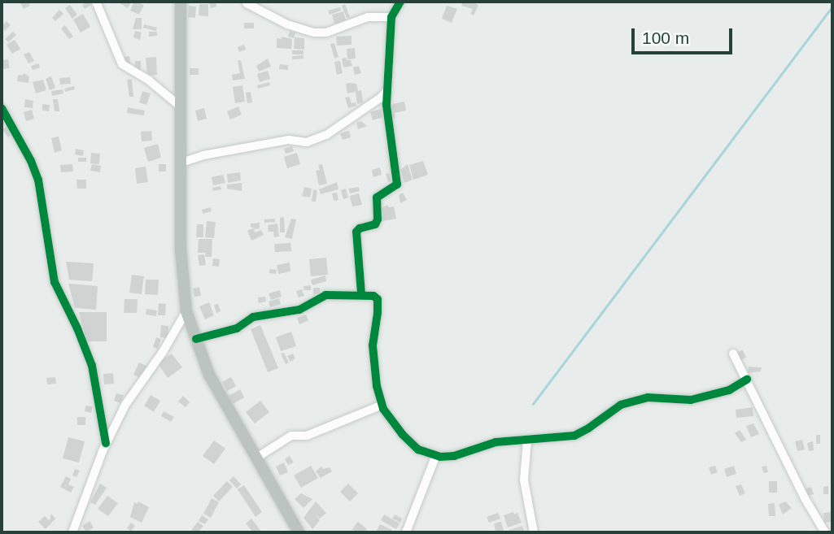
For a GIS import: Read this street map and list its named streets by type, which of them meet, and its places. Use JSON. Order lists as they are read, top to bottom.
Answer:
{
  "scale_bar": "100 m"
}
